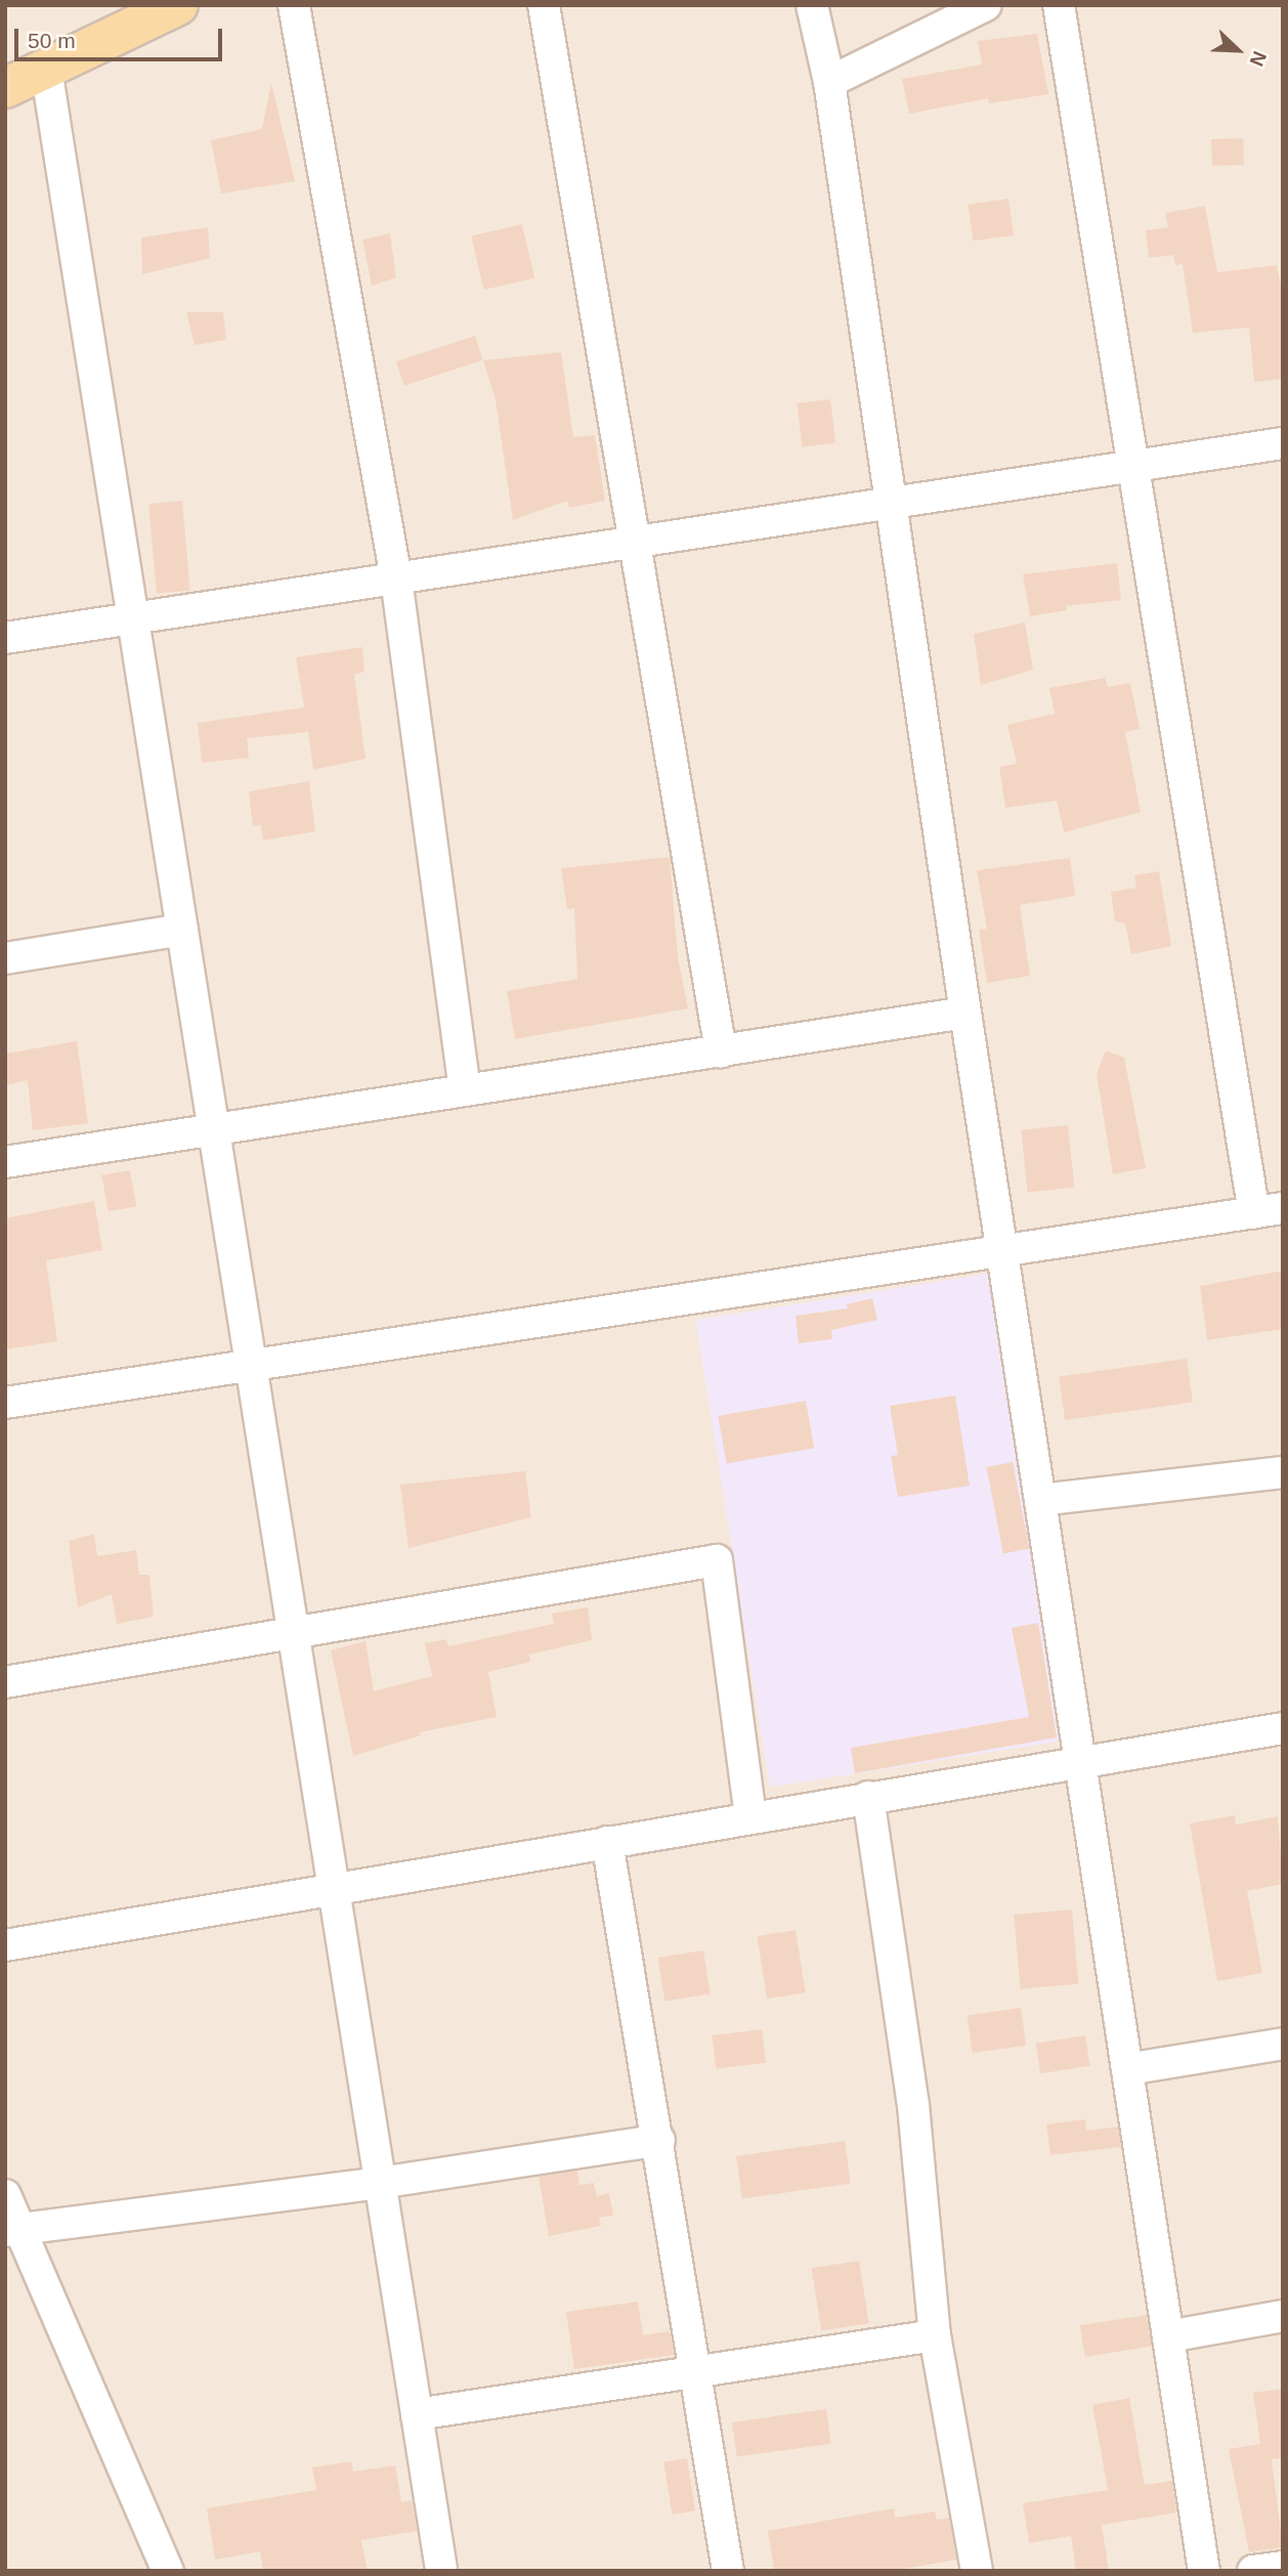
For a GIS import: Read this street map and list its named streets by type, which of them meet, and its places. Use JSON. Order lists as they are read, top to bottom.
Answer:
{
  "scale_bar": "50 m",
  "north": "bottom right"
}
